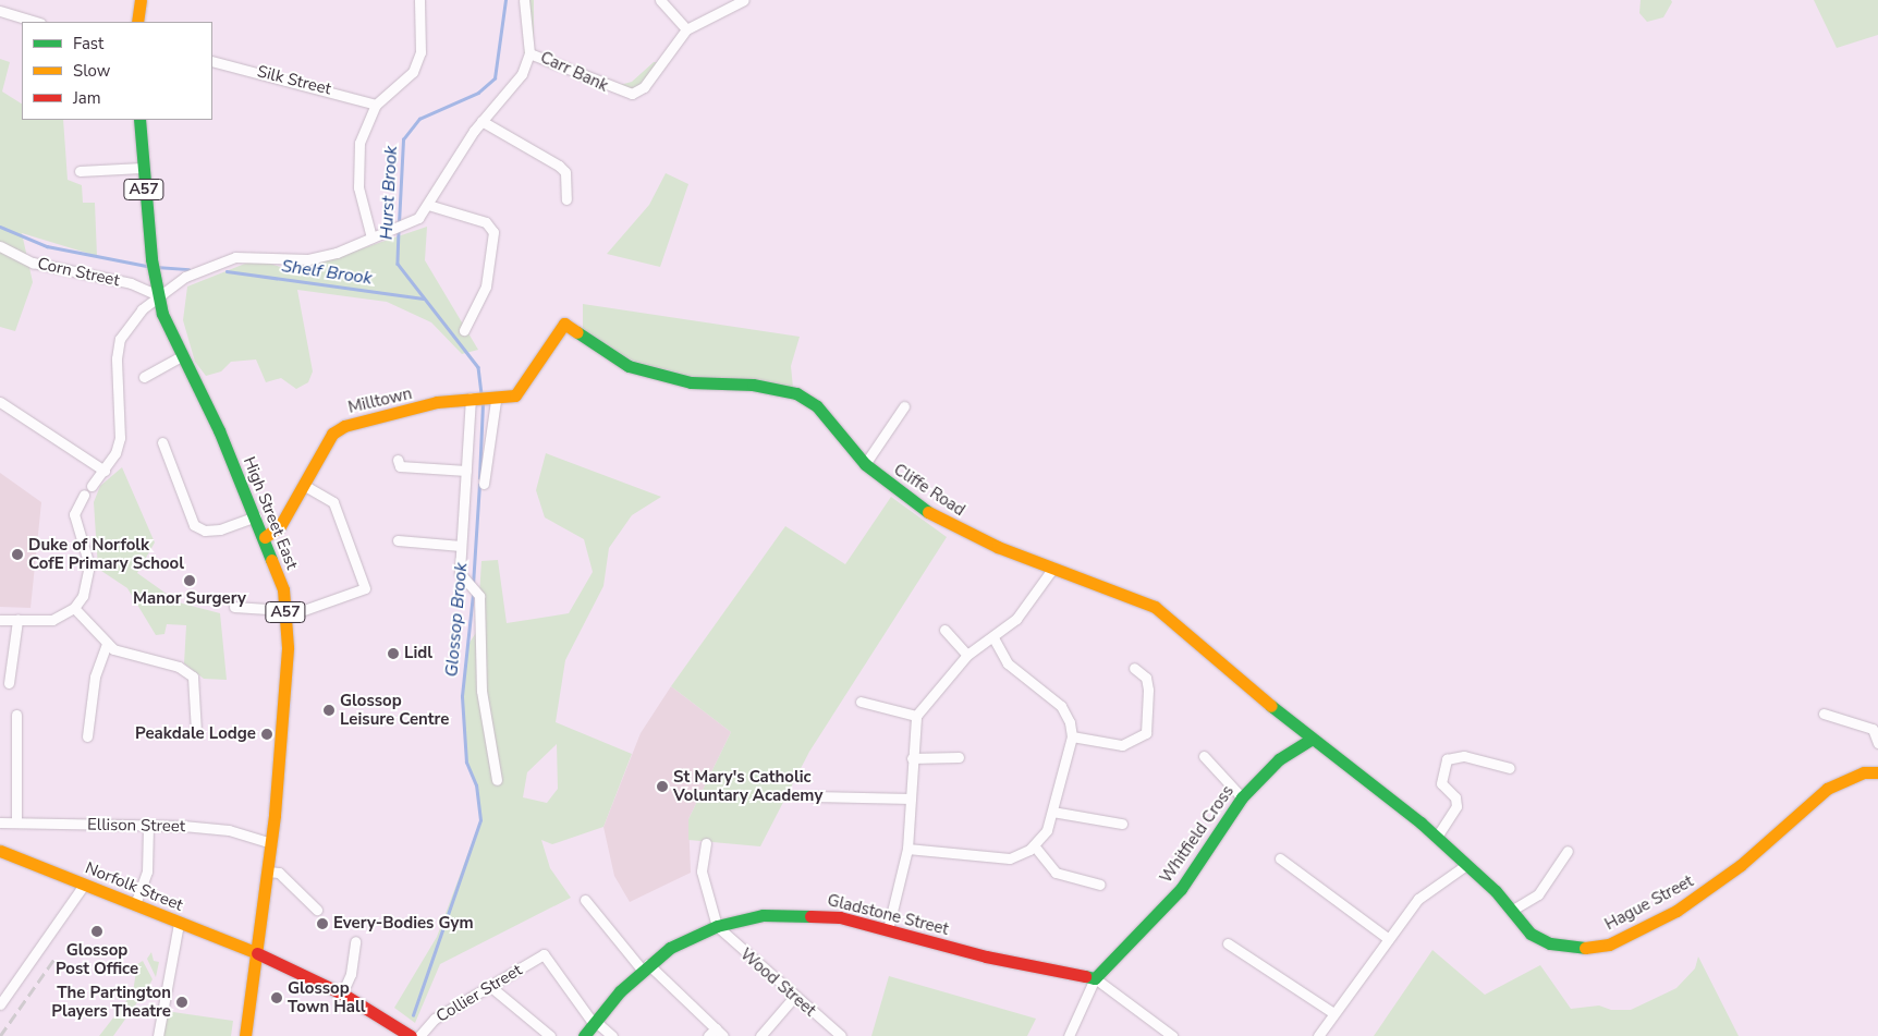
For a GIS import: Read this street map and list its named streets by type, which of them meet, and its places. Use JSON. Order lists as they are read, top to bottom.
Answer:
{
  "streets": {
    "street": [
      "Carr Bank",
      "Silk Street",
      "A57",
      "Corn Street",
      "Milltown",
      "Cliffe Road",
      "High Street East",
      "Ellison Street",
      "Whitfield Cross",
      "Norfolk Street",
      "Hague Street",
      "Gladstone Street",
      "Wood Street",
      "Collier Street"
    ]
  },
  "crossings": [
    ["A57", "Corn Street"],
    ["A57", "High Street East"],
    ["A57", "Norfolk Street"],
    ["Corn Street", "High Street East"],
    ["Milltown", "Cliffe Road"],
    ["Milltown", "High Street East"],
    ["Cliffe Road", "Whitfield Cross"],
    ["Cliffe Road", "Hague Street"],
    ["High Street East", "Ellison Street"],
    ["High Street East", "Norfolk Street"],
    ["Whitfield Cross", "Gladstone Street"],
    ["Gladstone Street", "Wood Street"],
    ["Gladstone Street", "Collier Street"]
  ],
  "water": ["Hurst Brook", "Shelf Brook", "Glossop Brook"],
  "places": [
    "Duke of Norfolk CofE Primary School",
    "Manor Surgery",
    "Lidl",
    "Glossop Leisure Centre",
    "Peakdale Lodge",
    "St Mary's Catholic Voluntary Academy",
    "Every-Bodies Gym",
    "Glossop Post Office",
    "Glossop Town Hall",
    "The Partington Players Theatre"
  ],
  "legend": ["Fast", "Slow", "Jam"]
}
